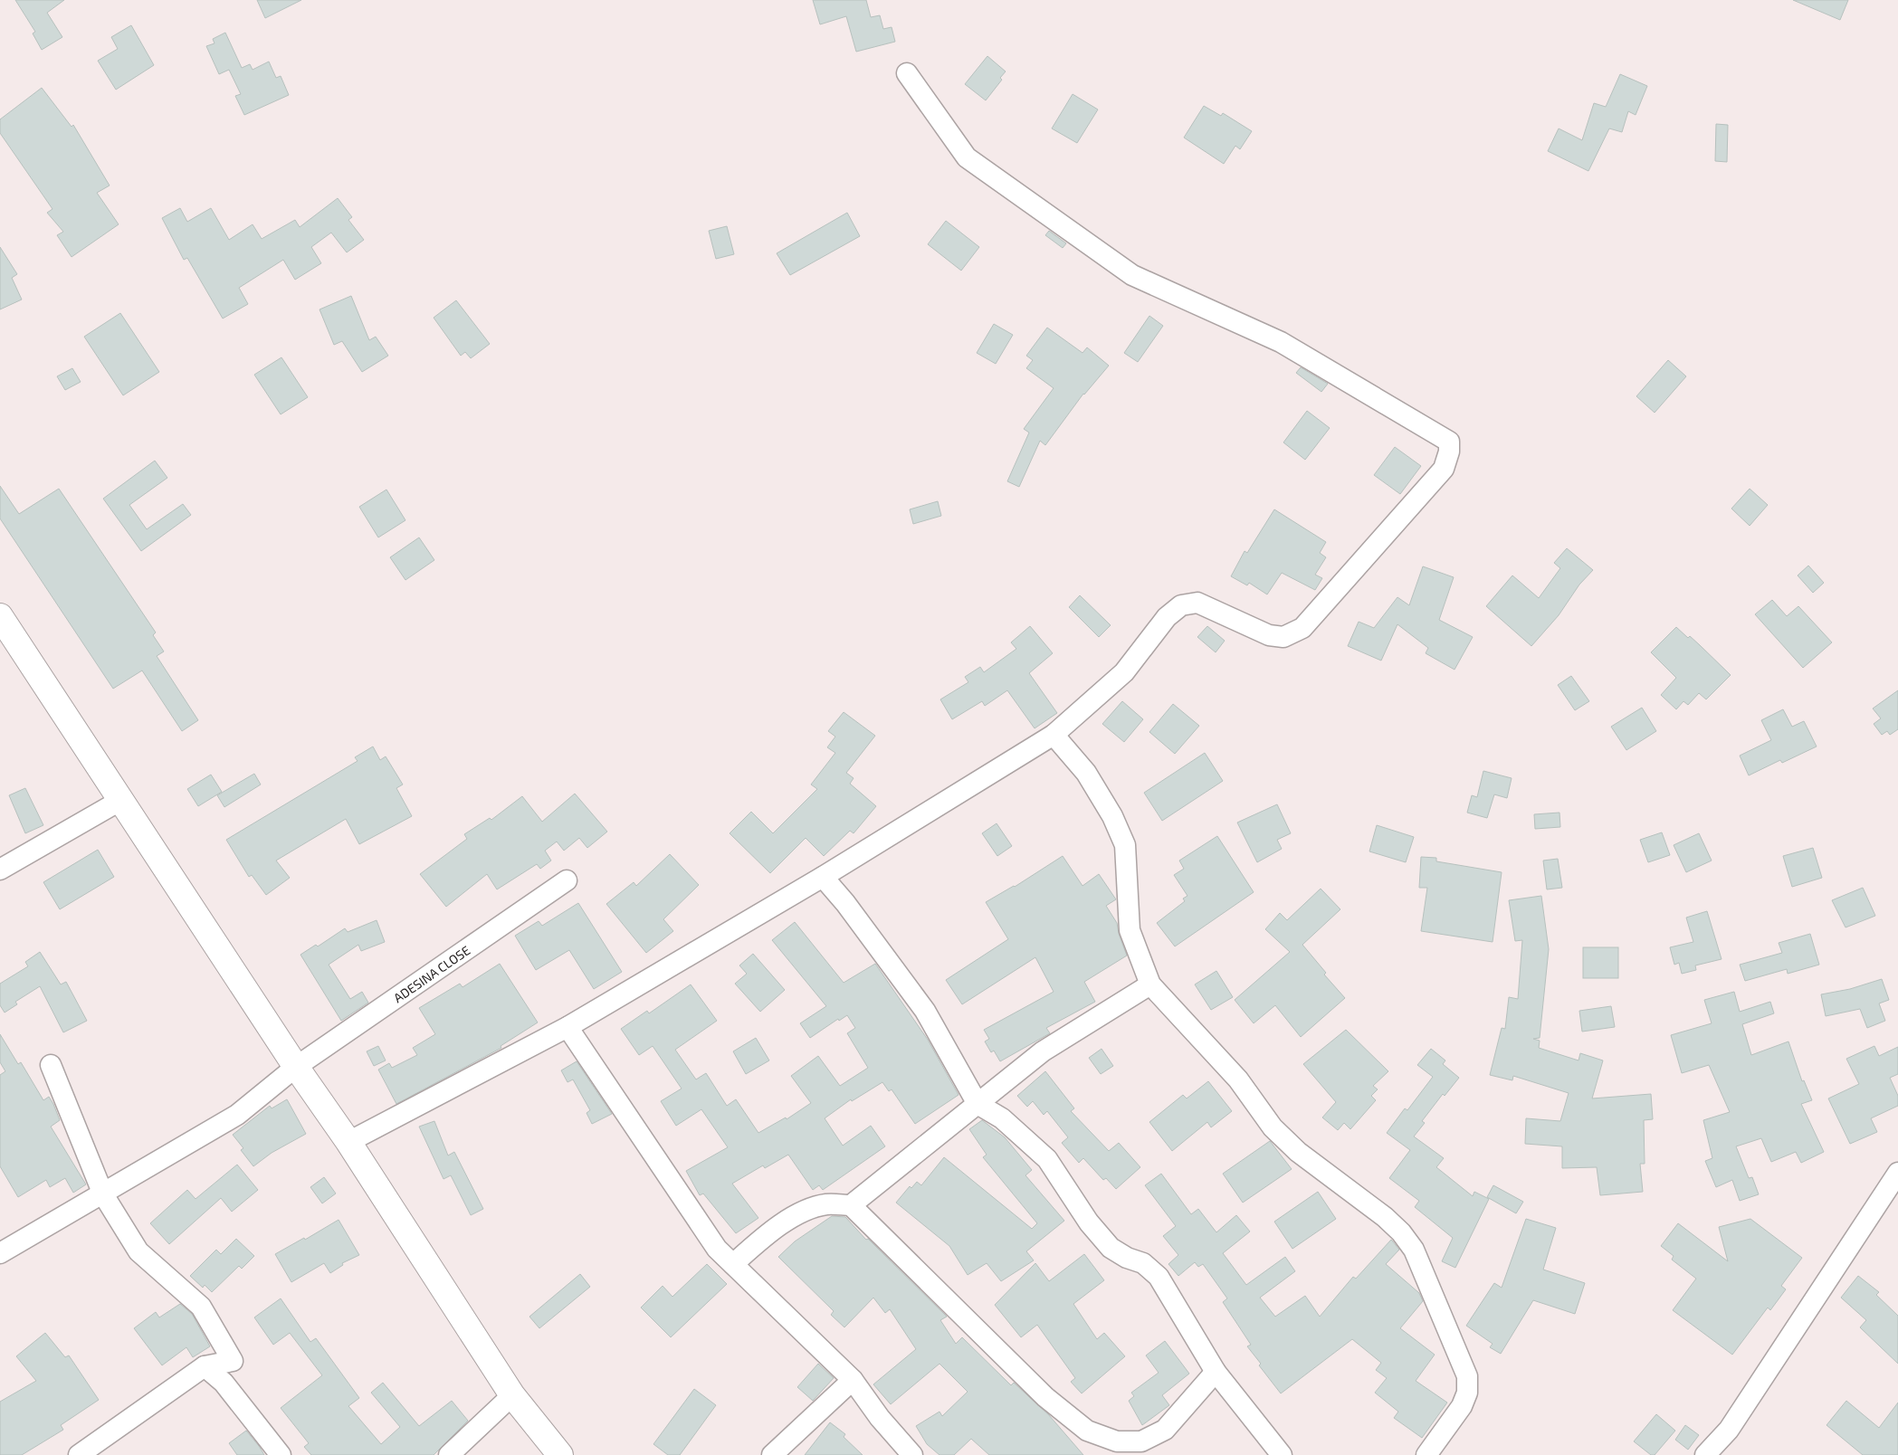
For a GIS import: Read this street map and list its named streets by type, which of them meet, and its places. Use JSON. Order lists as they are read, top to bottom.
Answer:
{
  "streets": {
    "street": ["ADESINA CLOSE"]
  }
}
